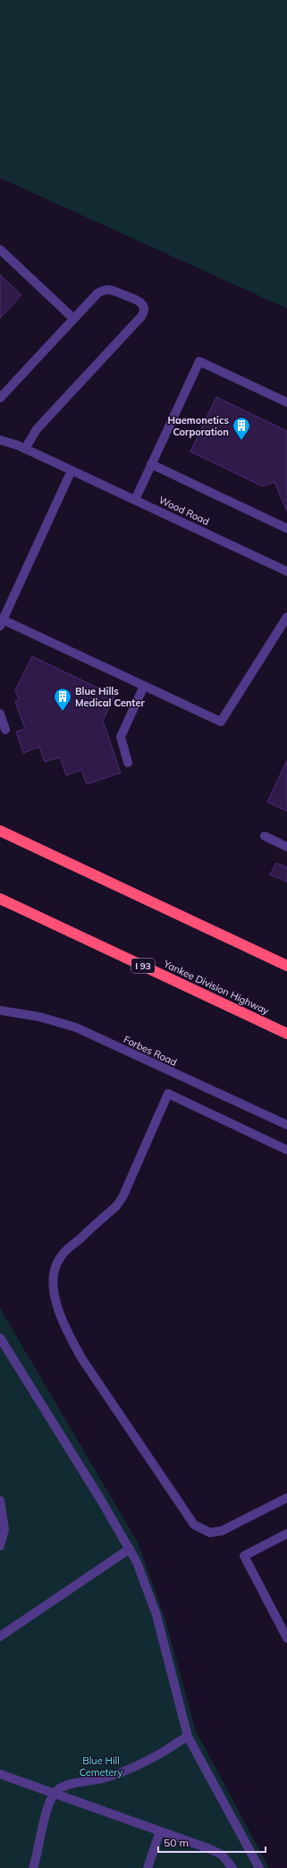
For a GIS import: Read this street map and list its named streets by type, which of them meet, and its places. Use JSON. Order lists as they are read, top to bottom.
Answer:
{
  "streets": {
    "highway": ["I 93", "Yankee Division Highway"],
    "street": ["Wood Road", "Forbes Road"]
  },
  "parks": ["Blue Hill Cemetery"],
  "places": {
    "building": ["Haemonetics Corporation", "Blue Hills Medical Center"]
  },
  "scale_bar": "50 m"
}
